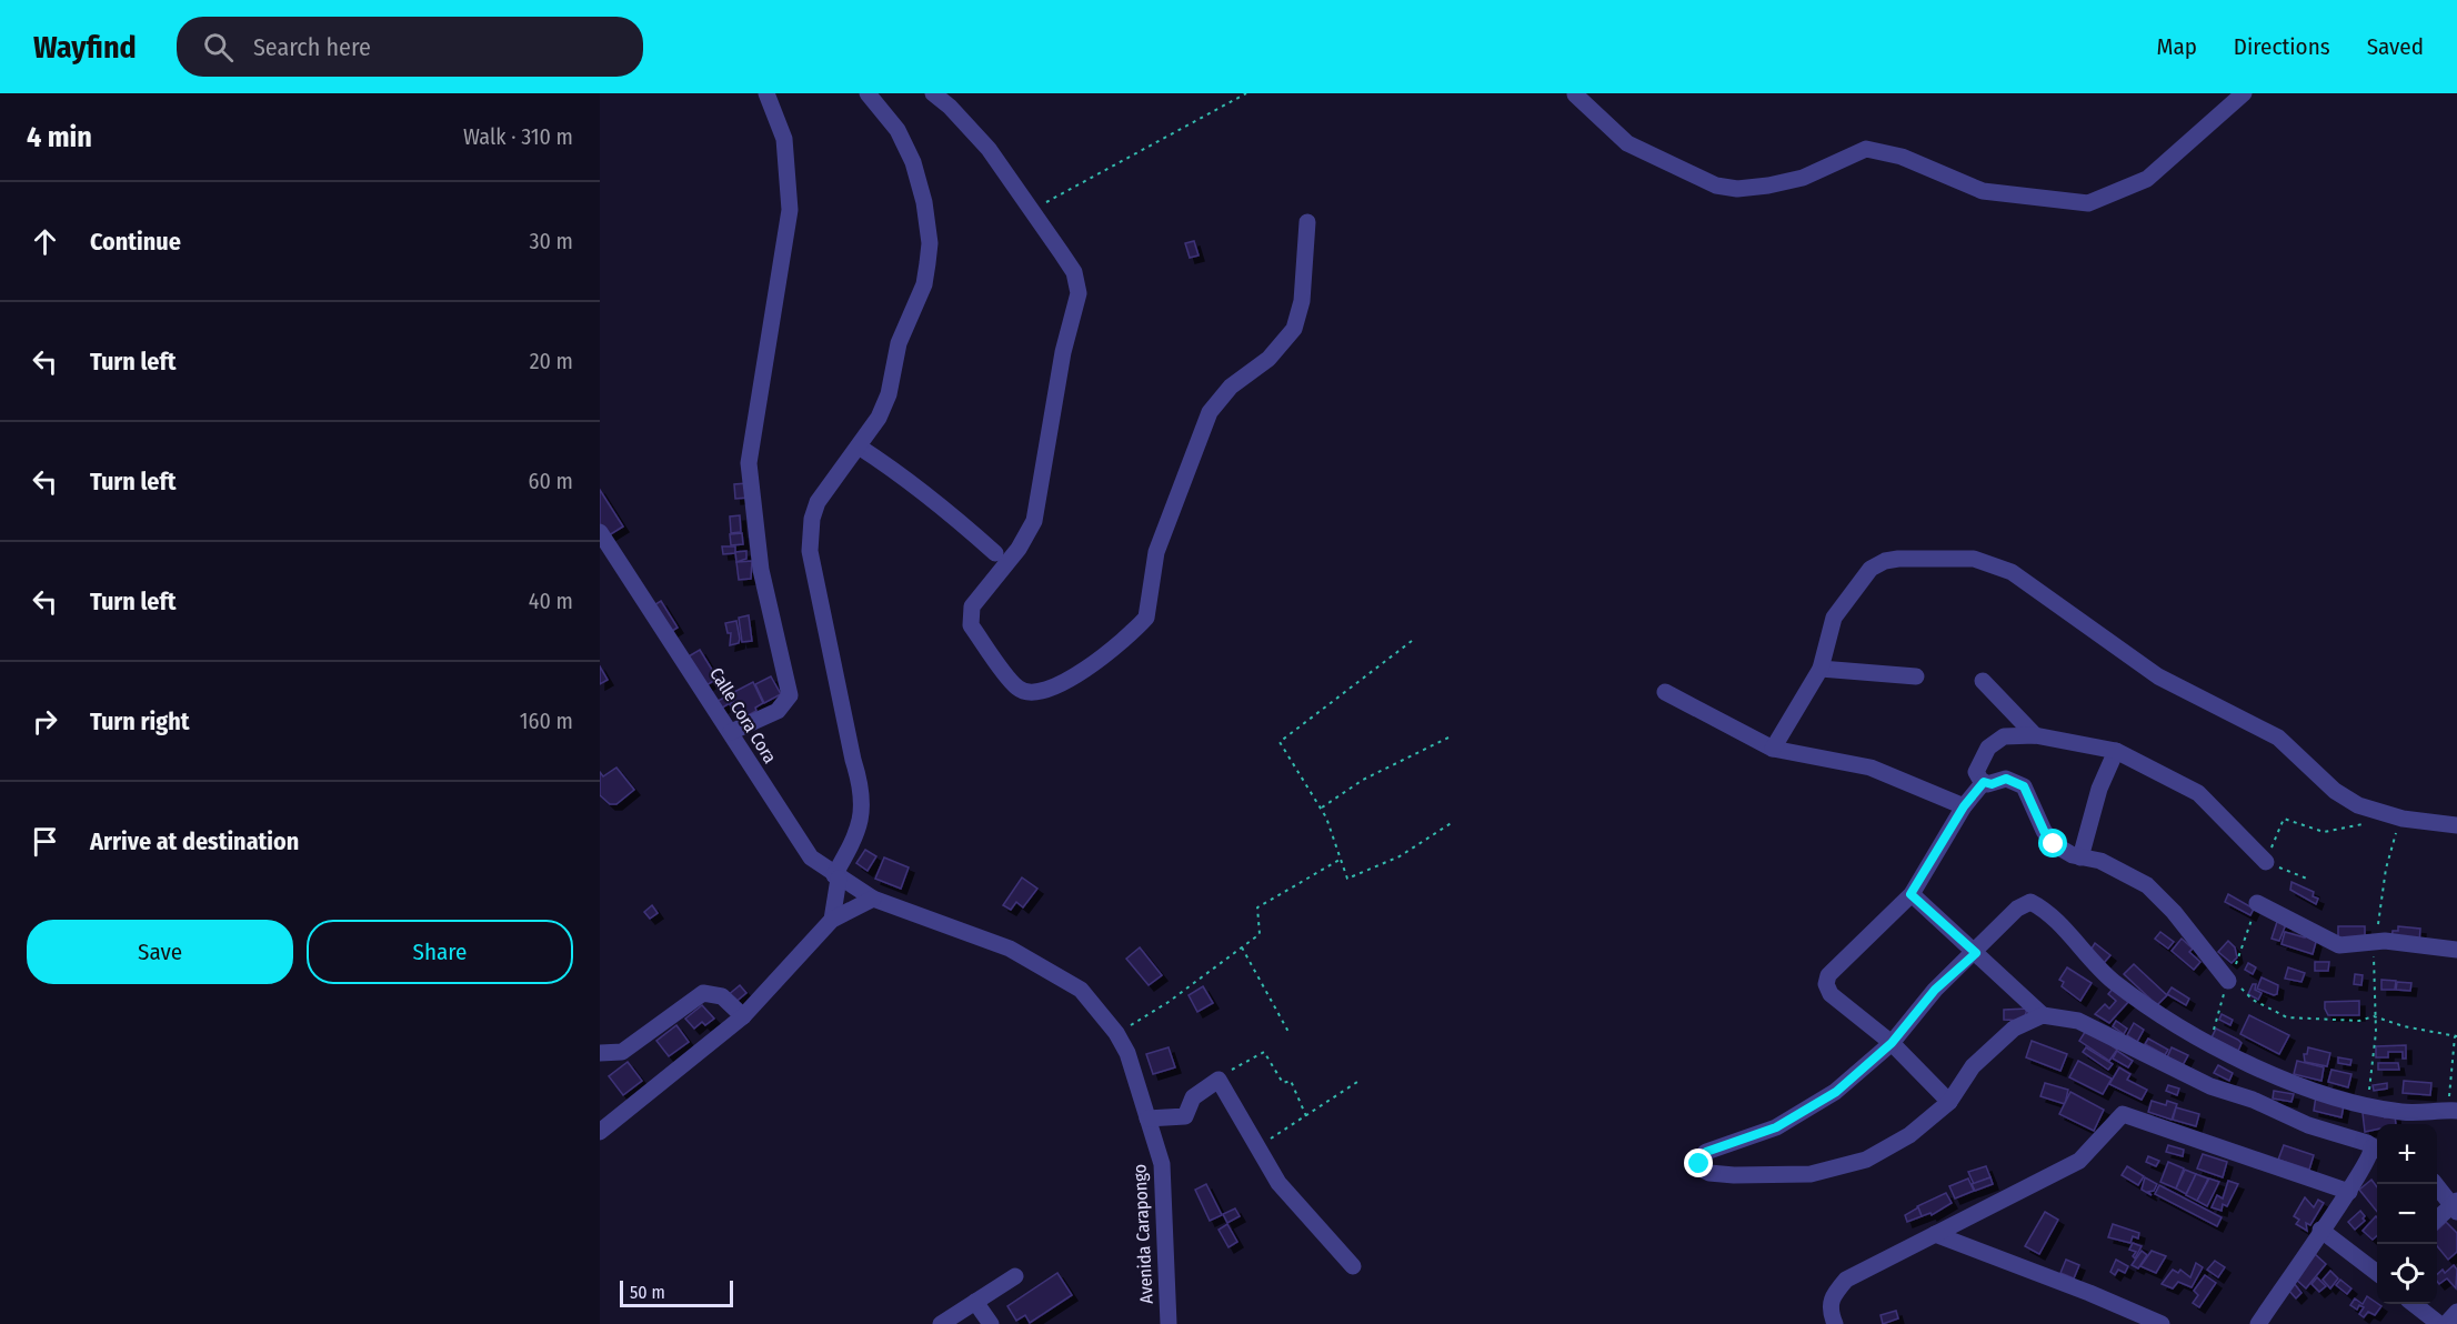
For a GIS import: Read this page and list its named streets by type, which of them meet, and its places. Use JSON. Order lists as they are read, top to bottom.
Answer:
{
  "streets": {
    "street": ["Calle Cora Cora", "Avenida Carapongo"]
  },
  "crossings": [
    ["Calle Cora Cora", "Avenida Carapongo"]
  ],
  "scale_bar": "50 m",
  "page": {
    "header": "Wayfind",
    "search": "Search here",
    "nav": ["Map", "Directions", "Saved"],
    "heading": ["4 min", "Walk · 310 m"],
    "list": [
      ["Continue", "30 m"],
      ["Turn left", "20 m"],
      ["Turn left", "60 m"],
      ["Turn left", "40 m"],
      ["Turn right", "160 m"],
      "Arrive at destination"
    ],
    "buttons": ["Save", "Share"],
    "map_buttons": ["+", "−"],
    "scale": "50 m"
  }
}
